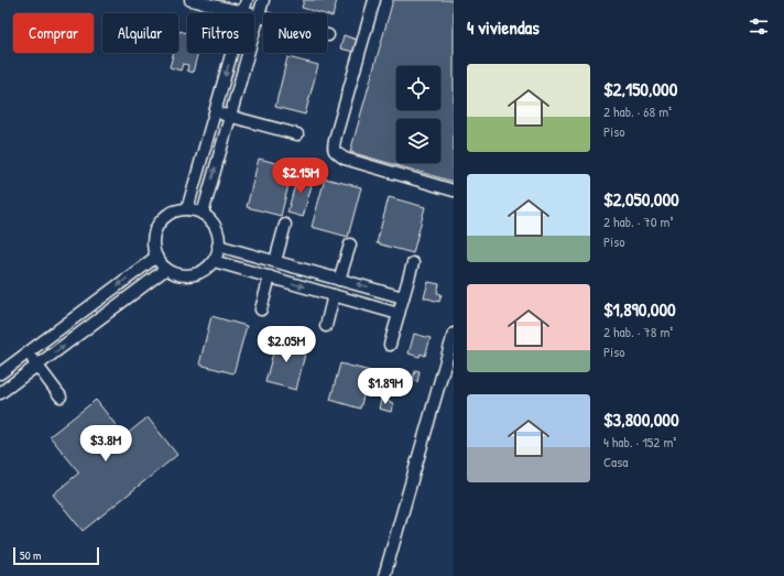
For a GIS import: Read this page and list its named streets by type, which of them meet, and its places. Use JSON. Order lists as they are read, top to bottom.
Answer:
{
  "scale_bar": "50 m",
  "page": {
    "heading": "4 viviendas",
    "chip": [
      "Comprar",
      "Alquilar",
      "Filtros",
      "Nuevo"
    ],
    "list": [
      {
        "name": "$2,150,000",
        "note": "2 hab. · 68 m² · Piso"
      },
      {
        "name": "$2,050,000",
        "note": "2 hab. · 70 m² · Piso"
      },
      {
        "name": "$1,890,000",
        "note": "2 hab. · 78 m² · Piso"
      },
      {
        "name": "$3,800,000",
        "note": "4 hab. · 152 m² · Casa"
      }
    ],
    "price": [
      "$2.15M",
      "$2.05M",
      "$1.89M",
      "$3.8M"
    ],
    "scale": "50 m"
  }
}
